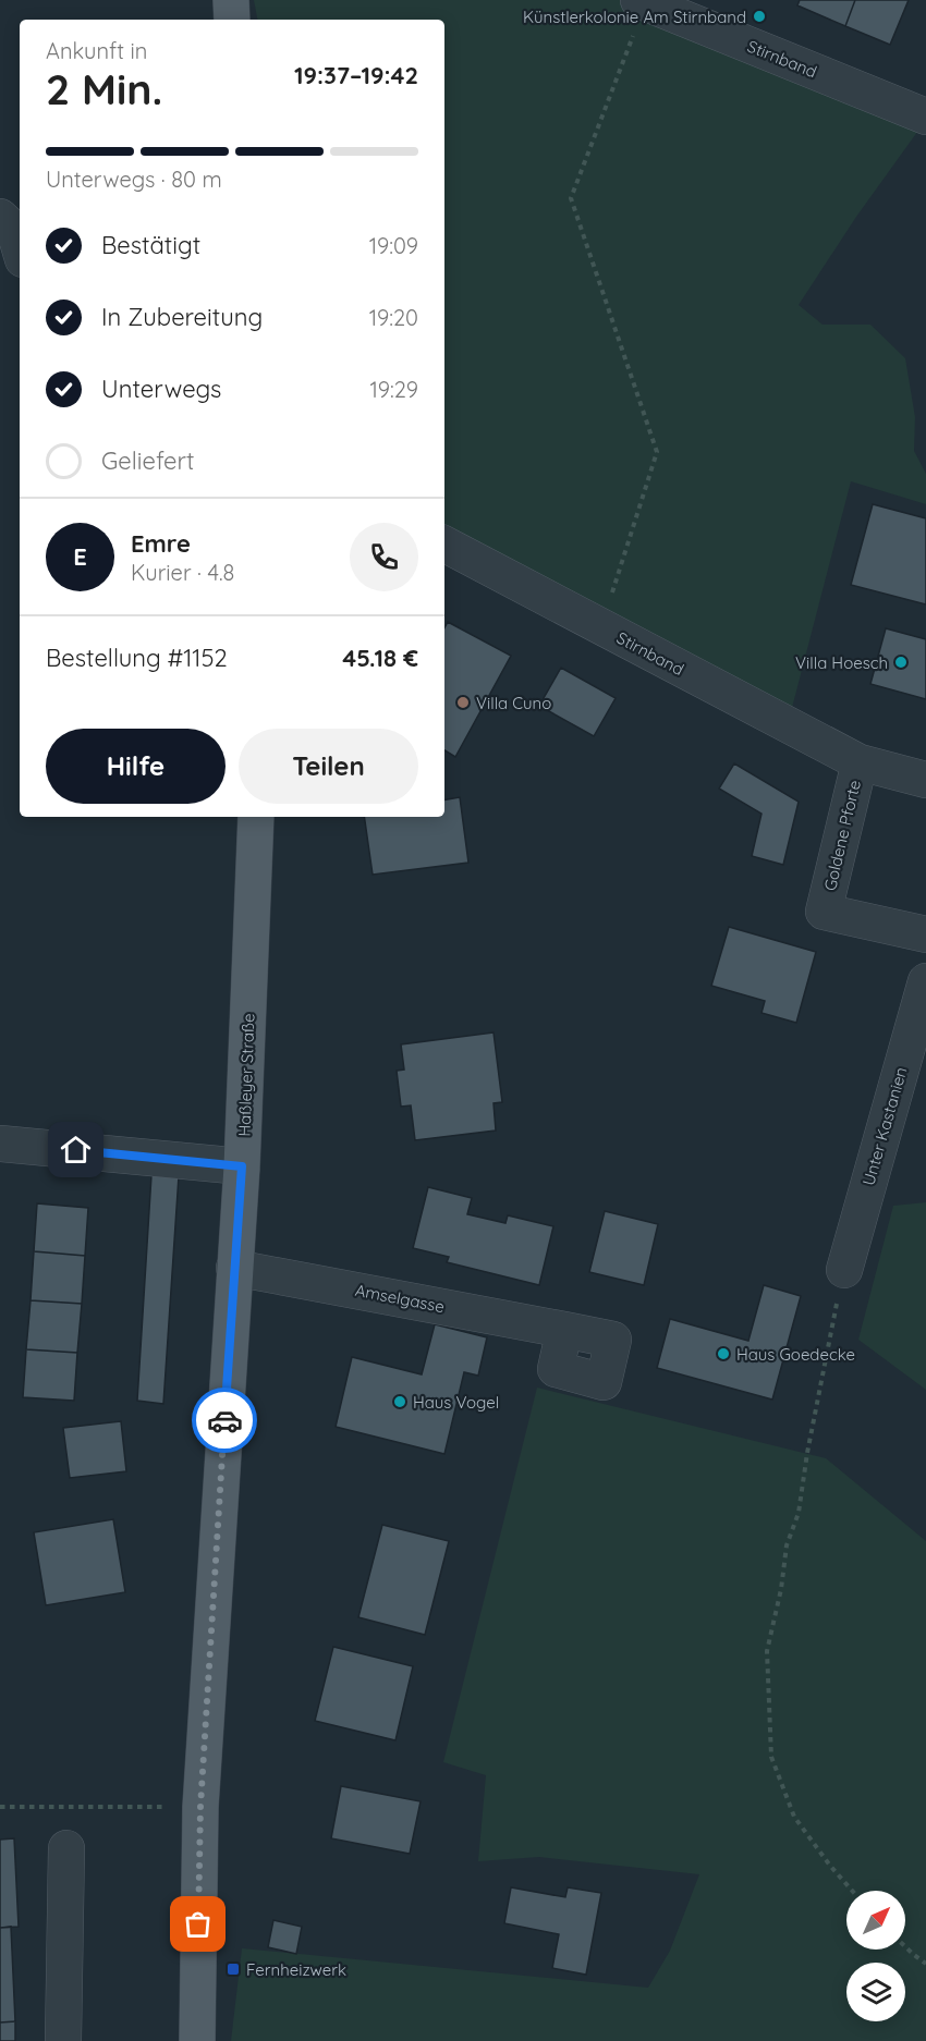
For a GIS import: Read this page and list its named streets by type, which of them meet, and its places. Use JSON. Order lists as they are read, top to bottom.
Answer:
{
  "streets": {
    "main road": ["Haßleyer Straße"],
    "street": [
      "Stirnband",
      "Goldene Pforte",
      "Unter Kastanien",
      "Amselgasse"
    ]
  },
  "crossings": [
    ["Stirnband", "Goldene Pforte"],
    ["Haßleyer Straße", "Amselgasse"]
  ],
  "places": {
    "other": [
      "Künstlerkolonie Am Stirnband",
      "Villa Hoesch",
      "Villa Cuno",
      "Haus Goedecke",
      "Haus Vogel"
    ],
    "transit": ["Fernheizwerk"]
  },
  "north": "top right",
  "page": {
    "heading": ["2 Min.", "Ankunft in", "19:37–19:42"],
    "panel": [
      "Emre",
      "Kurier · 4.8",
      "Bestellung #1152",
      "45.18 €"
    ],
    "bar": "Unterwegs · 80 m",
    "list": [
      ["Bestätigt", "19:09"],
      ["In Zubereitung", "19:20"],
      ["Unterwegs", "19:29"],
      "Geliefert"
    ],
    "round": "E",
    "buttons": ["Hilfe", "Teilen"]
  }
}
